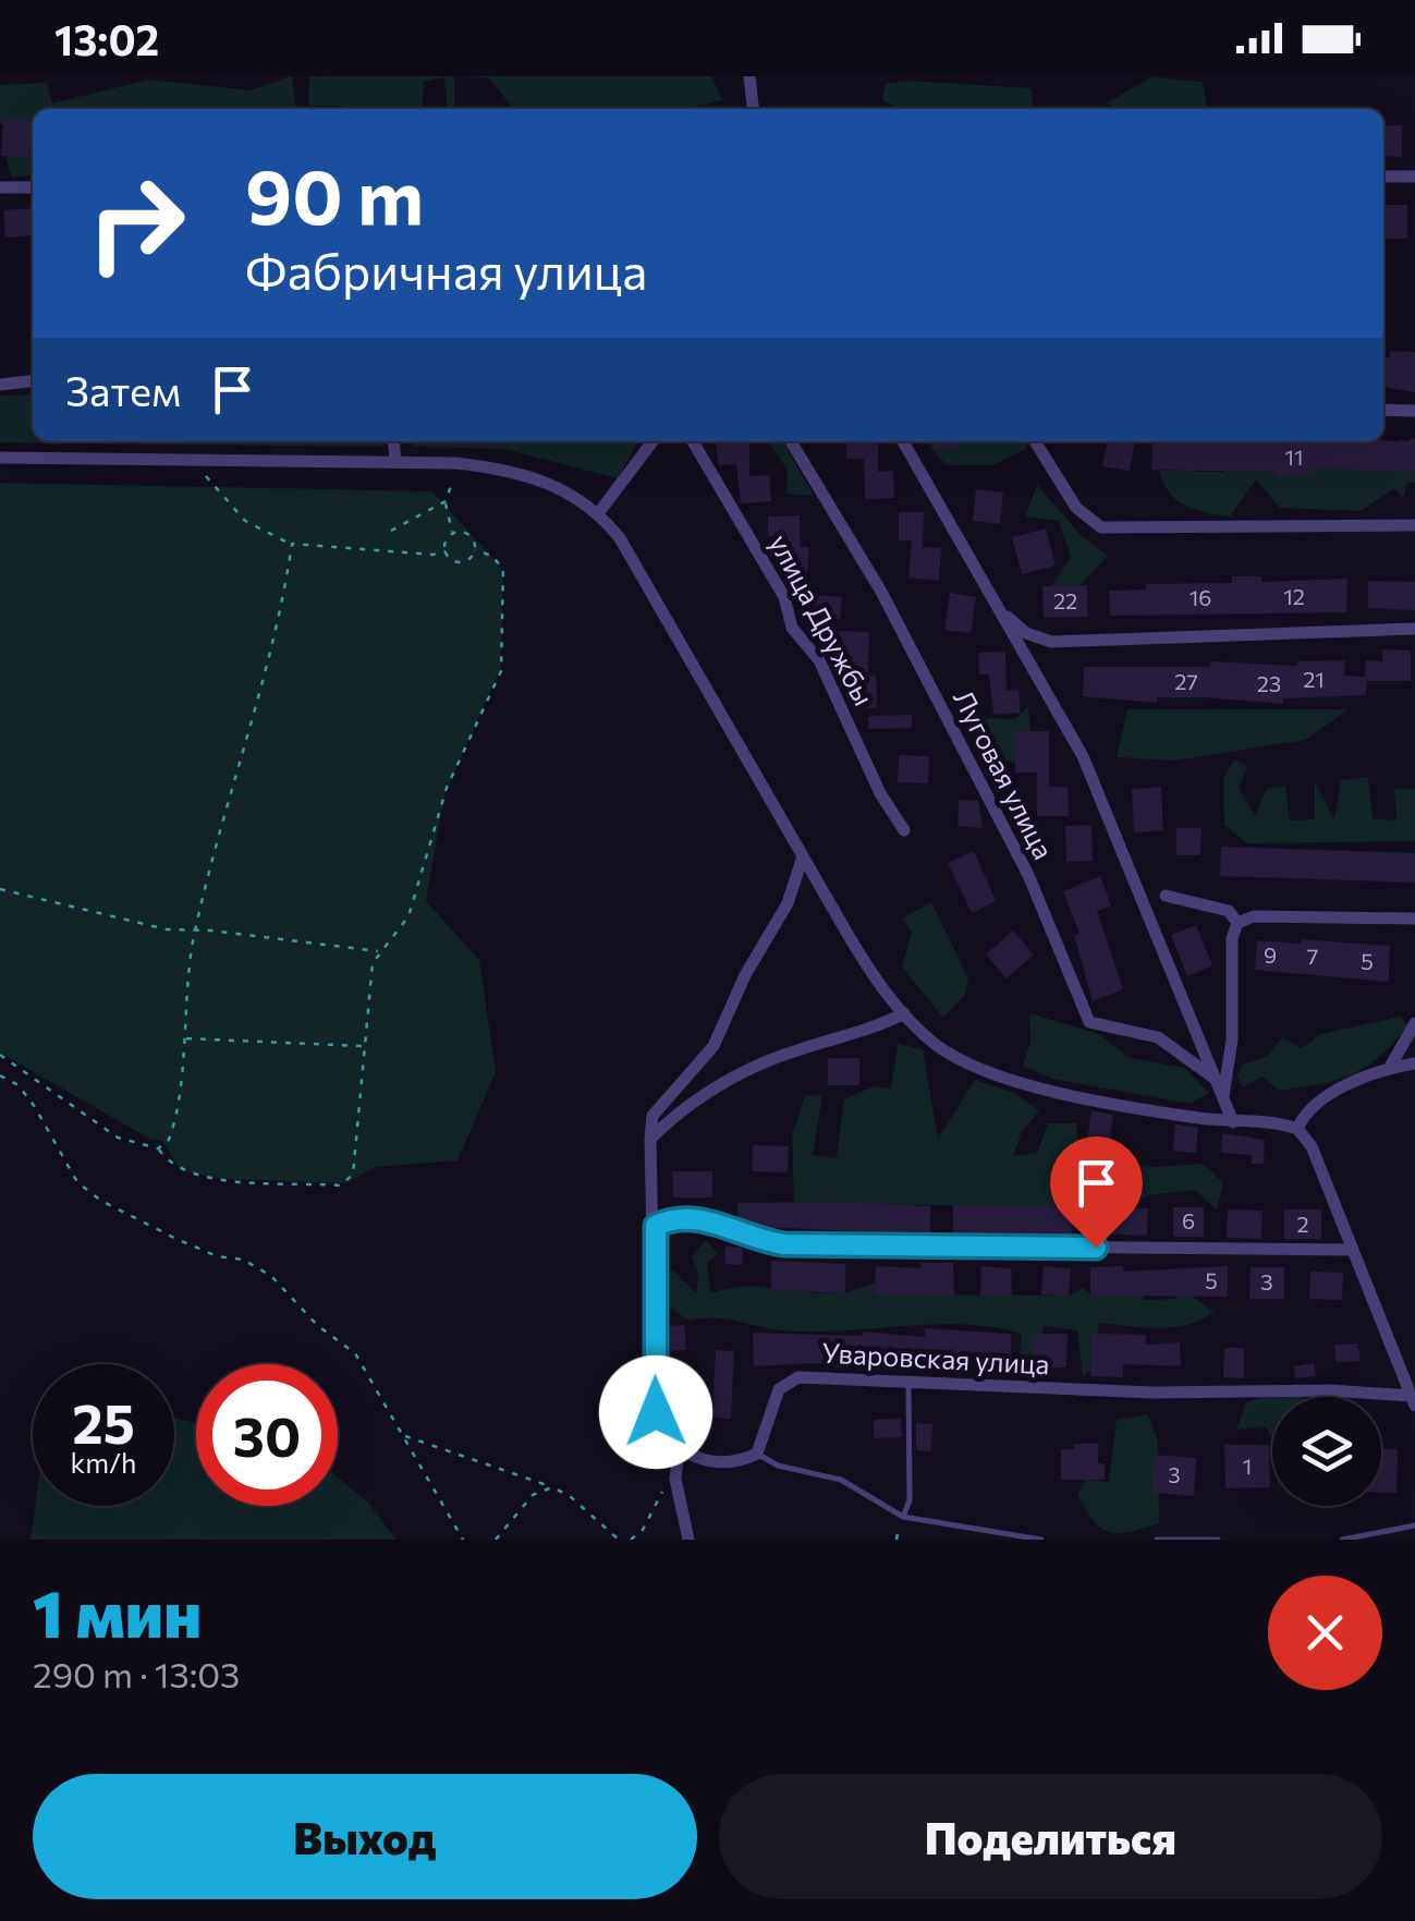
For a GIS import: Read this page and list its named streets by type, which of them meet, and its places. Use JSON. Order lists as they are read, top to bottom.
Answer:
{
  "streets": {
    "street": ["улица Дружбы", "Луговая улица", "Уваровская улица"]
  },
  "house_numbers": [
    "11",
    "12",
    "16",
    "22",
    "21",
    "27",
    "23",
    "9",
    "7",
    "5",
    "6",
    "2",
    "5",
    "3",
    "1",
    "3"
  ],
  "page": {
    "status": "13:02",
    "turn": ["90 m", "Фабричная улица"],
    "then": "Затем",
    "speed": "25 km/h",
    "limit": "30",
    "heading": ["1 мин", "290 m · 13:03"],
    "buttons": ["Выход", "Поделиться"]
  }
}
